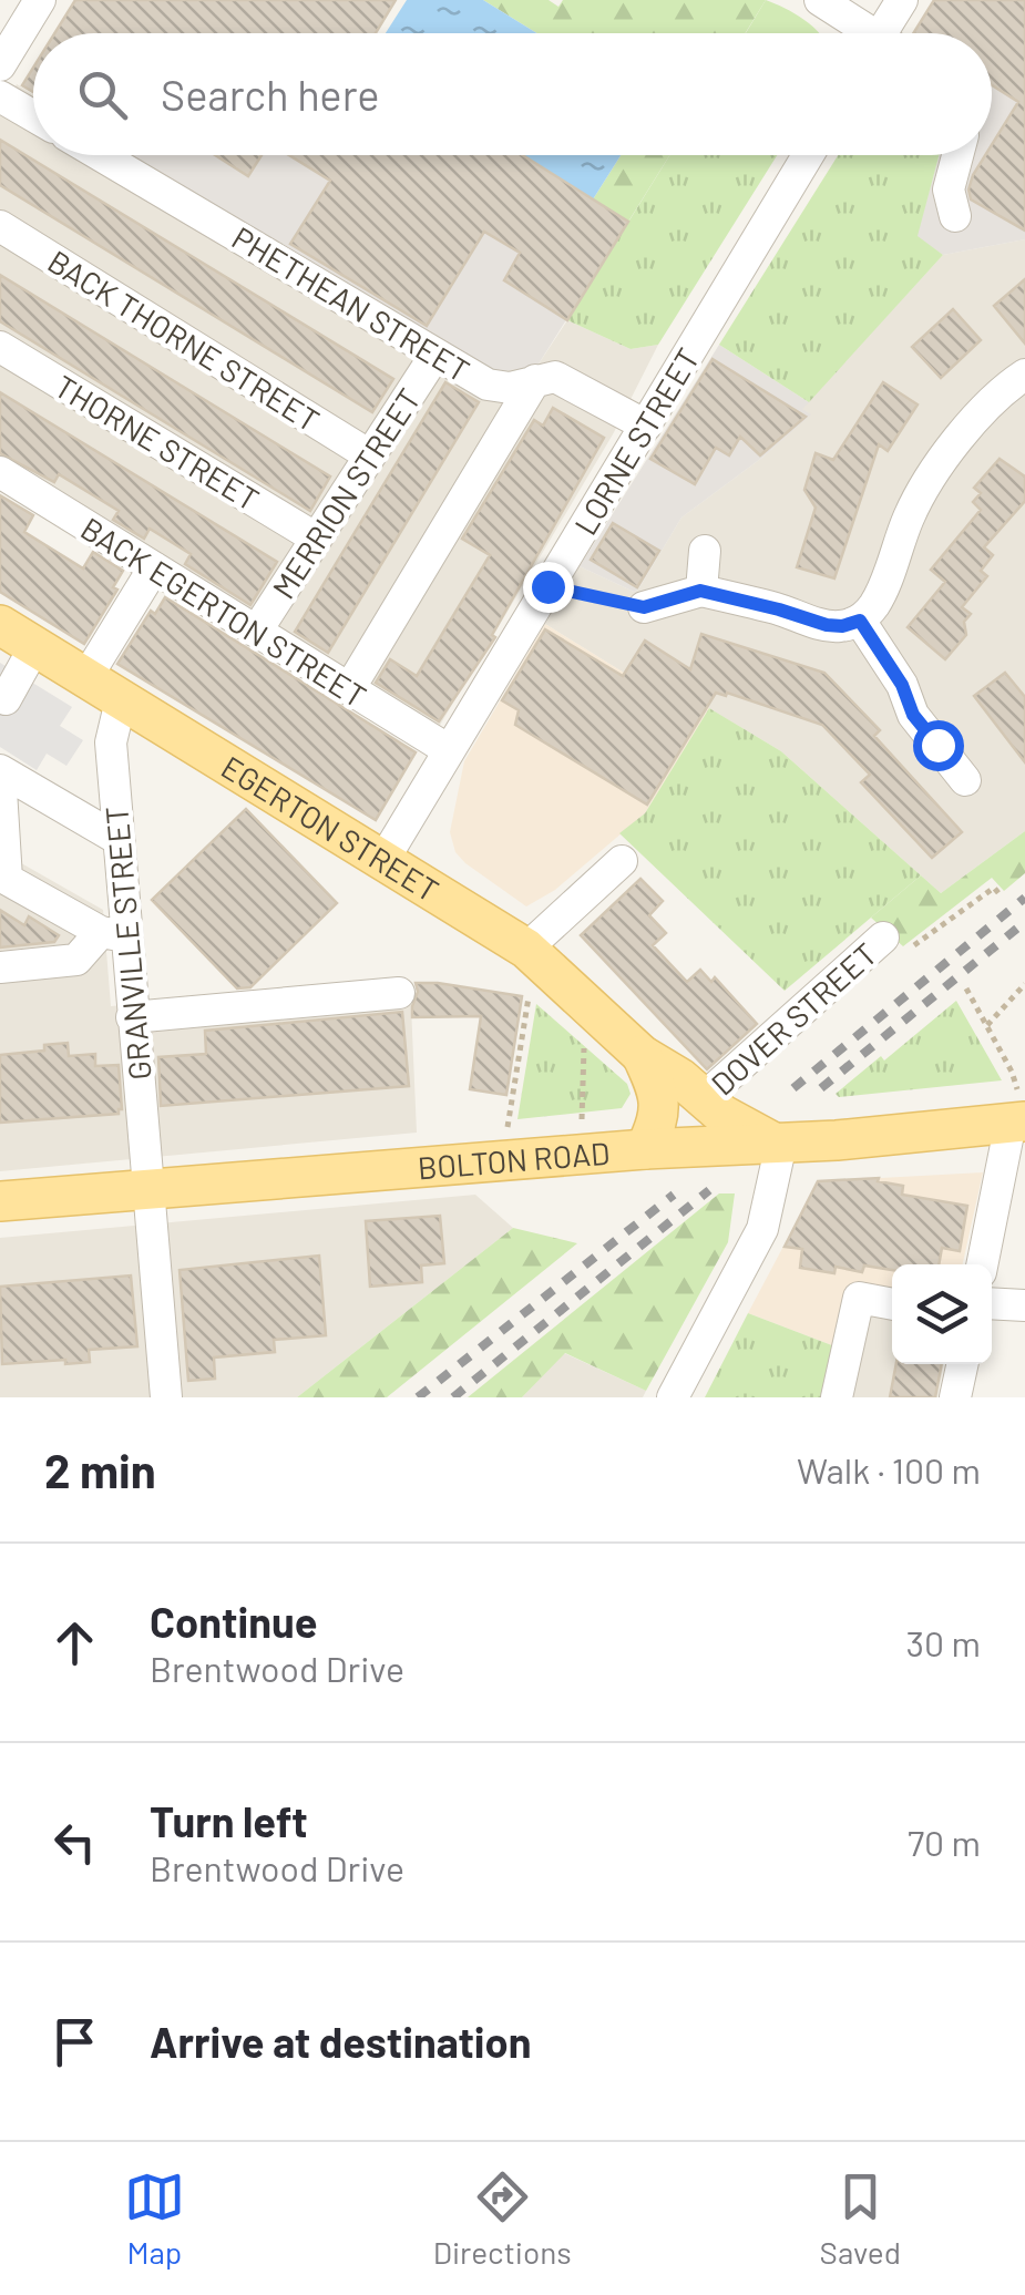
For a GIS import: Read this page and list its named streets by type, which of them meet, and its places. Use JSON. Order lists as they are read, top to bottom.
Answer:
{
  "streets": {
    "main road": ["EGERTON STREET", "BOLTON ROAD"],
    "street": [
      "PHETHEAN STREET",
      "BACK THORNE STREET",
      "LORNE STREET",
      "THORNE STREET",
      "MERRION STREET",
      "BACK EGERTON STREET",
      "GRANVILLE STREET",
      "DOVER STREET"
    ]
  },
  "crossings": [
    ["PHETHEAN STREET", "LORNE STREET"],
    ["PHETHEAN STREET", "MERRION STREET"],
    ["BACK THORNE STREET", "MERRION STREET"],
    ["LORNE STREET", "BACK EGERTON STREET"],
    ["LORNE STREET", "EGERTON STREET"],
    ["THORNE STREET", "MERRION STREET"],
    ["MERRION STREET", "BACK EGERTON STREET"],
    ["EGERTON STREET", "GRANVILLE STREET"],
    ["EGERTON STREET", "DOVER STREET"],
    ["EGERTON STREET", "BOLTON ROAD"],
    ["GRANVILLE STREET", "BOLTON ROAD"]
  ],
  "page": {
    "search": "Search here",
    "heading": ["2 min", "Walk · 100 m"],
    "list": [
      ["Continue", "Brentwood Drive", "30 m"],
      ["Turn left", "Brentwood Drive", "70 m"],
      "Arrive at destination"
    ],
    "nav": ["Map", "Directions", "Saved"]
  }
}
